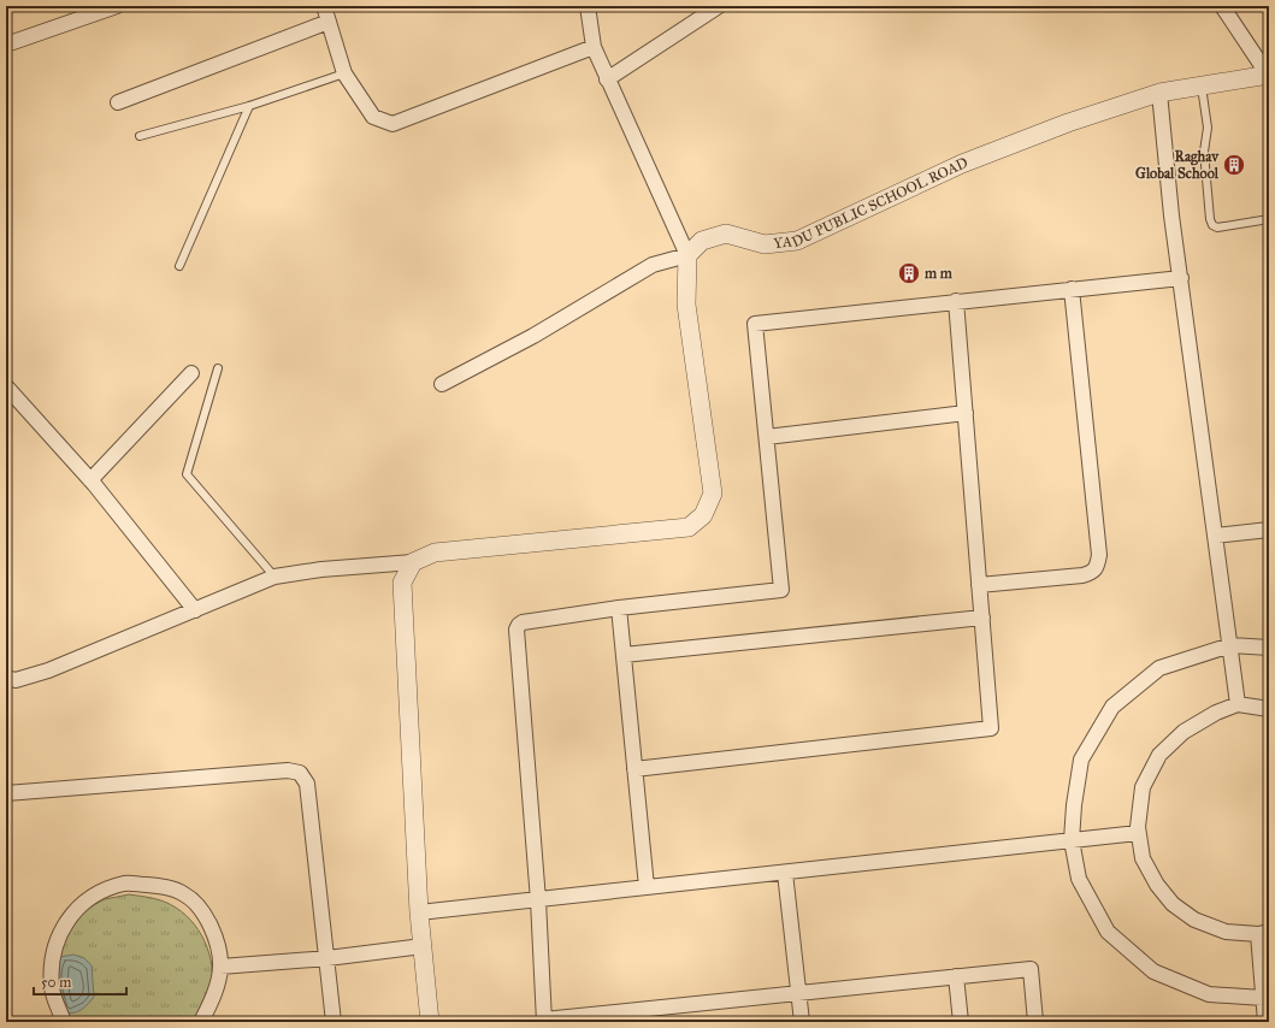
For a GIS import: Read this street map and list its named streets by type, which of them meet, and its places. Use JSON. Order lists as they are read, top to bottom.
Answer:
{
  "streets": {
    "street": ["YADU PUBLIC SCHOOL ROAD"]
  },
  "places": {
    "building": ["Raghav Global School", "m m"]
  },
  "scale_bar": "50 m"
}
